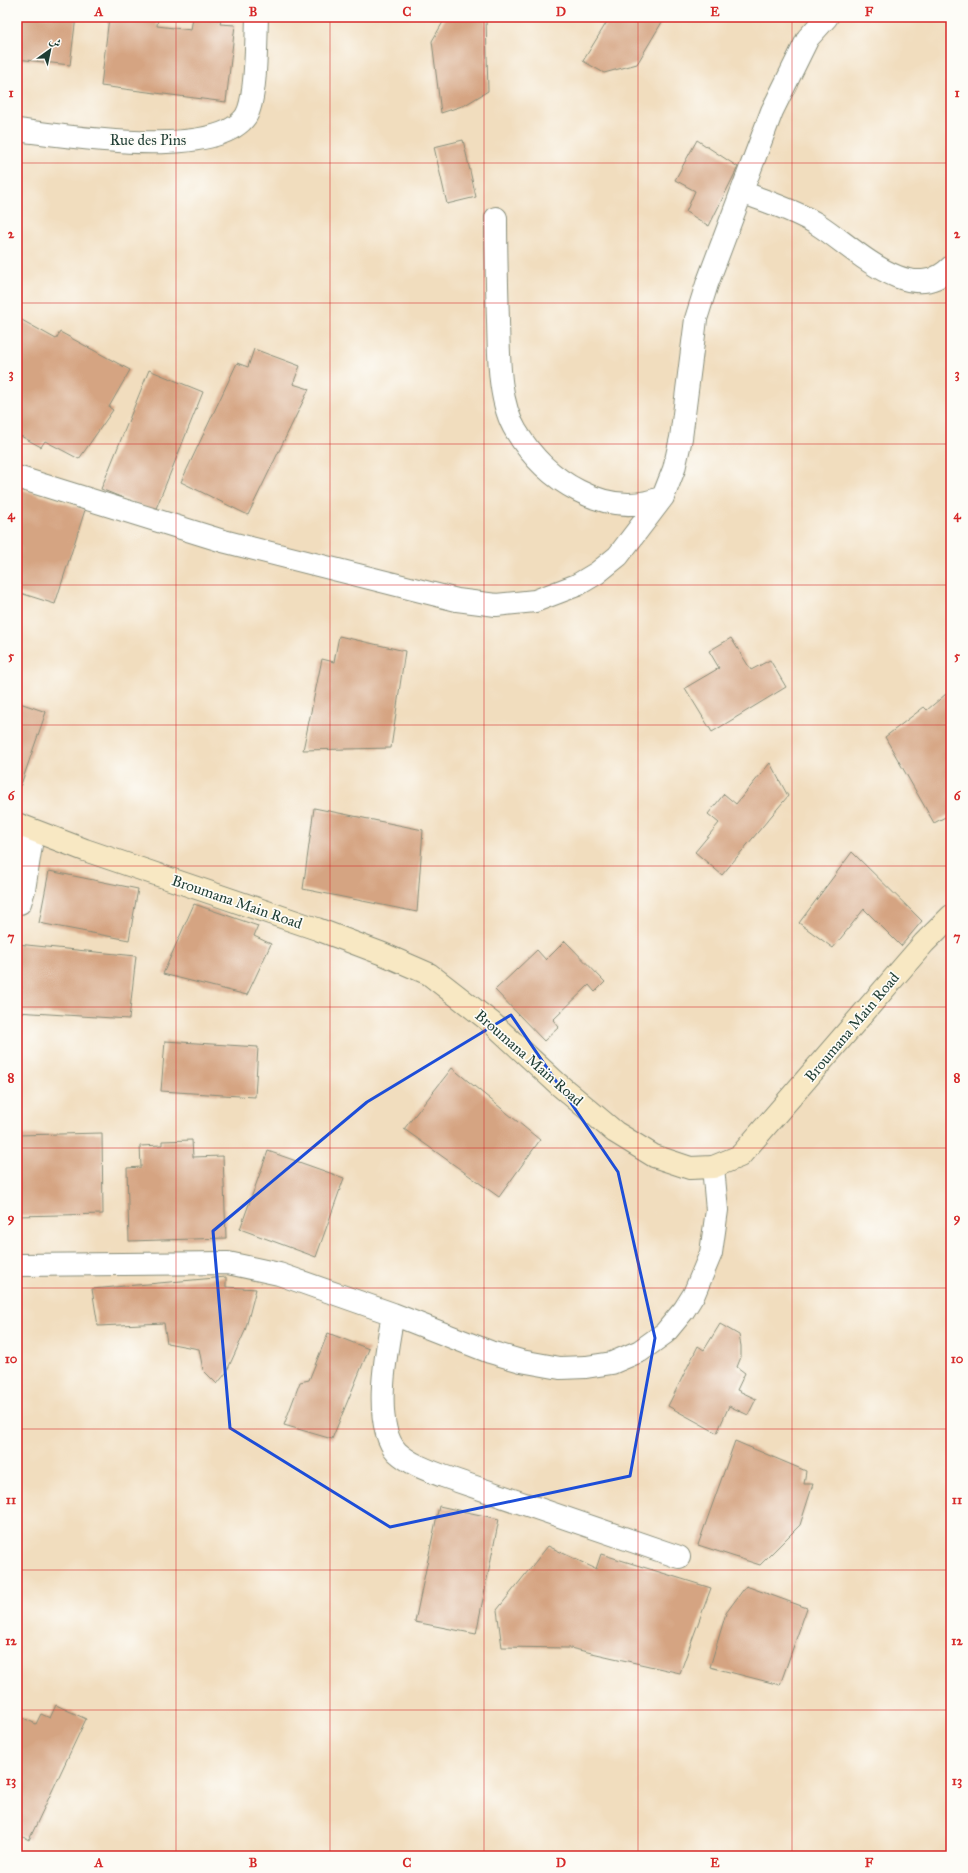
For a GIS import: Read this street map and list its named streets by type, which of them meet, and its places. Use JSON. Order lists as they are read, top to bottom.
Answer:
{
  "streets": {
    "main road": ["Broumana Main Road"],
    "street": ["Rue des Pins"]
  },
  "north": "top right",
  "grid": {
    "columns": [
      "A",
      "B",
      "C",
      "D",
      "E",
      "F"
    ],
    "rows": [
      "1",
      "2",
      "3",
      "4",
      "5",
      "6",
      "7",
      "8",
      "9",
      "10",
      "11",
      "12",
      "13"
    ]
  }
}
